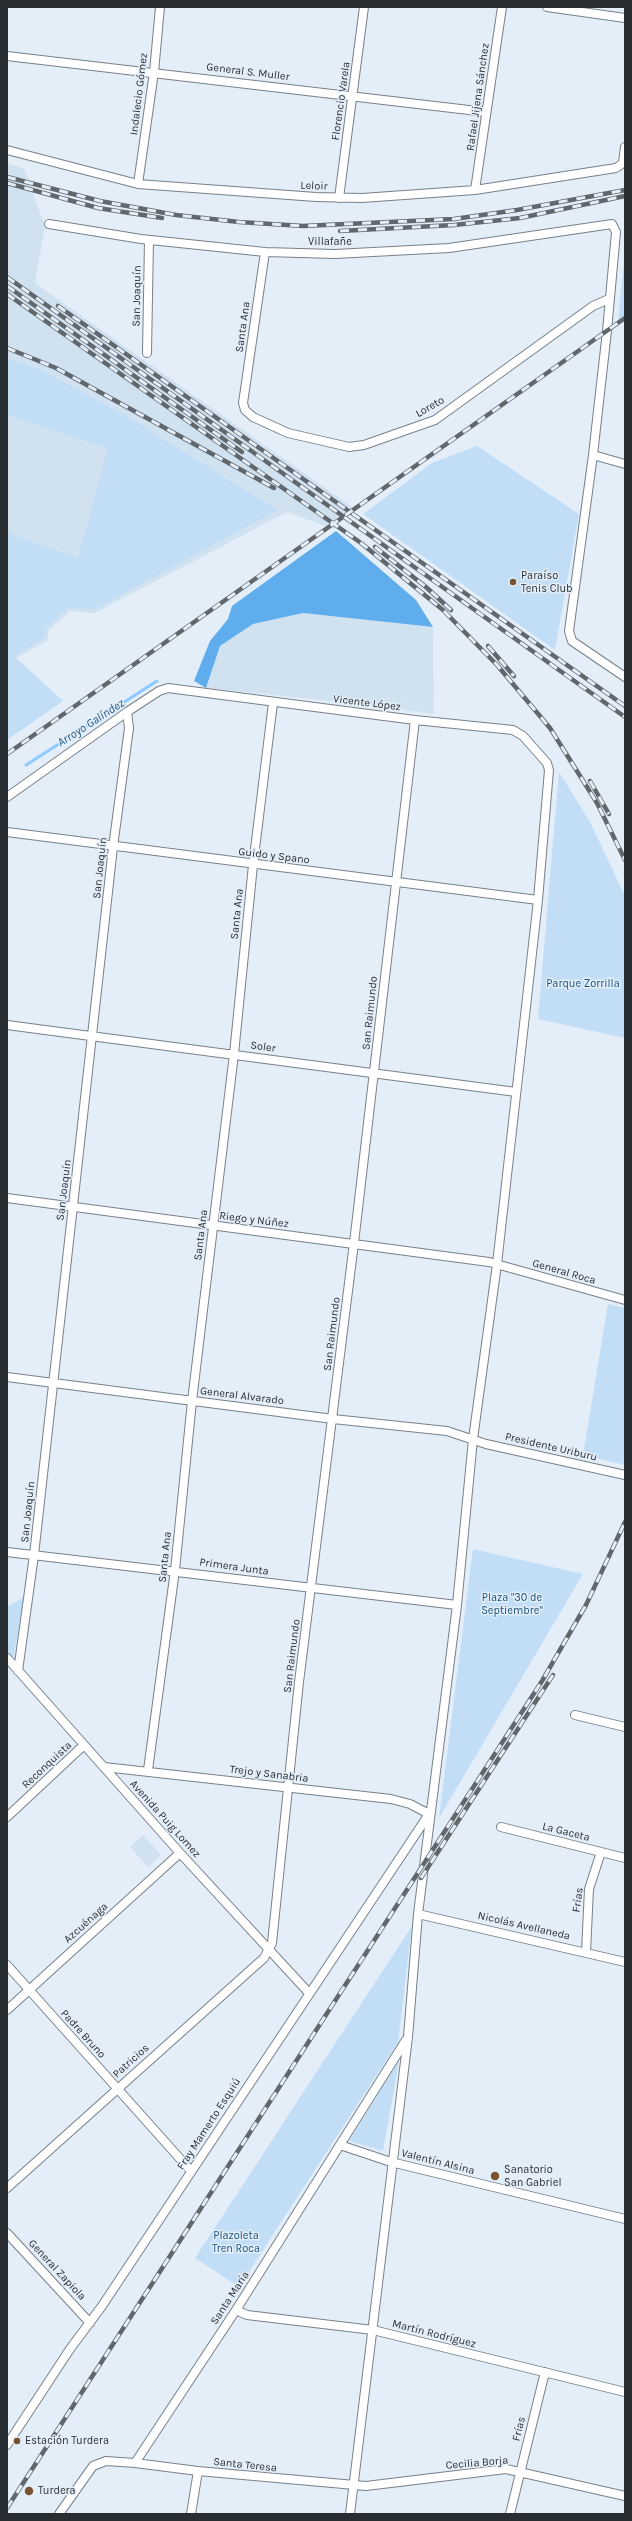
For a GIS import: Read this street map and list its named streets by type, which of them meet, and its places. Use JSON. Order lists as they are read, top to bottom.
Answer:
{
  "streets": {
    "street": [
      "General S. Muller",
      "Indalecio Gómez",
      "Rafael Jijena Sánchez",
      "Florencio Varela",
      "Leloir",
      "Villafañe",
      "San Joaquín",
      "Santa Ana",
      "Loreto",
      "Vicente López",
      "Guido y Spano",
      "San Raimundo",
      "Soler",
      "Riego y Núñez",
      "General Roca",
      "General Alvarado",
      "Presidente Uriburu",
      "Primera Junta",
      "Reconquista",
      "Trejo y Sanabria",
      "Avenida Puig Lomez",
      "La Gaceta",
      "Frías",
      "Azcuénaga",
      "Nicolás Avellaneda",
      "Padre Bruno",
      "Patricios",
      "Fray Mamerto Esquiú",
      "Valentín Alsina",
      "General Zapiola",
      "Santa María",
      "Martín Rodríguez",
      "Cecilia Borja",
      "Santa Teresa"
    ]
  },
  "crossings": [
    ["General S. Muller", "Indalecio Gómez"],
    ["General S. Muller", "Rafael Jijena Sánchez"],
    ["General S. Muller", "Florencio Varela"],
    ["Indalecio Gómez", "Leloir"],
    ["Rafael Jijena Sánchez", "Leloir"],
    ["Florencio Varela", "Leloir"],
    ["Villafañe", "San Joaquín"],
    ["Villafañe", "Santa Ana"],
    ["Villafañe", "Loreto"],
    ["San Joaquín", "Vicente López"],
    ["San Joaquín", "Guido y Spano"],
    ["San Joaquín", "Soler"],
    ["San Joaquín", "Riego y Núñez"],
    ["San Joaquín", "General Alvarado"],
    ["San Joaquín", "Primera Junta"],
    ["San Joaquín", "Avenida Puig Lomez"],
    ["Santa Ana", "Loreto"],
    ["Santa Ana", "Vicente López"],
    ["Santa Ana", "Guido y Spano"],
    ["Santa Ana", "Soler"],
    ["Santa Ana", "Riego y Núñez"],
    ["Santa Ana", "General Alvarado"],
    ["Santa Ana", "Primera Junta"],
    ["Santa Ana", "Trejo y Sanabria"],
    ["Vicente López", "Guido y Spano"],
    ["Vicente López", "San Raimundo"],
    ["Guido y Spano", "San Raimundo"],
    ["San Raimundo", "Soler"],
    ["San Raimundo", "Riego y Núñez"],
    ["San Raimundo", "General Alvarado"],
    ["San Raimundo", "Primera Junta"],
    ["San Raimundo", "Trejo y Sanabria"],
    ["San Raimundo", "Avenida Puig Lomez"],
    ["San Raimundo", "Patricios"],
    ["Riego y Núñez", "General Roca"],
    ["General Alvarado", "Presidente Uriburu"],
    ["Reconquista", "Avenida Puig Lomez"],
    ["Trejo y Sanabria", "Avenida Puig Lomez"],
    ["Trejo y Sanabria", "Fray Mamerto Esquiú"],
    ["Avenida Puig Lomez", "Azcuénaga"],
    ["Avenida Puig Lomez", "Patricios"],
    ["Avenida Puig Lomez", "Fray Mamerto Esquiú"],
    ["La Gaceta", "Frías"],
    ["Frías", "Nicolás Avellaneda"],
    ["Frías", "Martín Rodríguez"],
    ["Frías", "Cecilia Borja"],
    ["Azcuénaga", "Padre Bruno"],
    ["Padre Bruno", "Patricios"],
    ["Padre Bruno", "Fray Mamerto Esquiú"],
    ["Fray Mamerto Esquiú", "General Zapiola"],
    ["Valentín Alsina", "Santa María"],
    ["Santa María", "Martín Rodríguez"],
    ["Santa María", "Santa Teresa"],
    ["Cecilia Borja", "Santa Teresa"]
  ],
  "water": ["Arroyo Galíndez"],
  "parks": ["Parque Zorrilla", "Plaza \"30 de Septiembre\"", "Plazoleta Tren Roca"],
  "places": [
    "Paraíso Tenis Club",
    "Sanatorio San Gabriel",
    "Estación Turdera",
    "Turdera"
  ]
}
